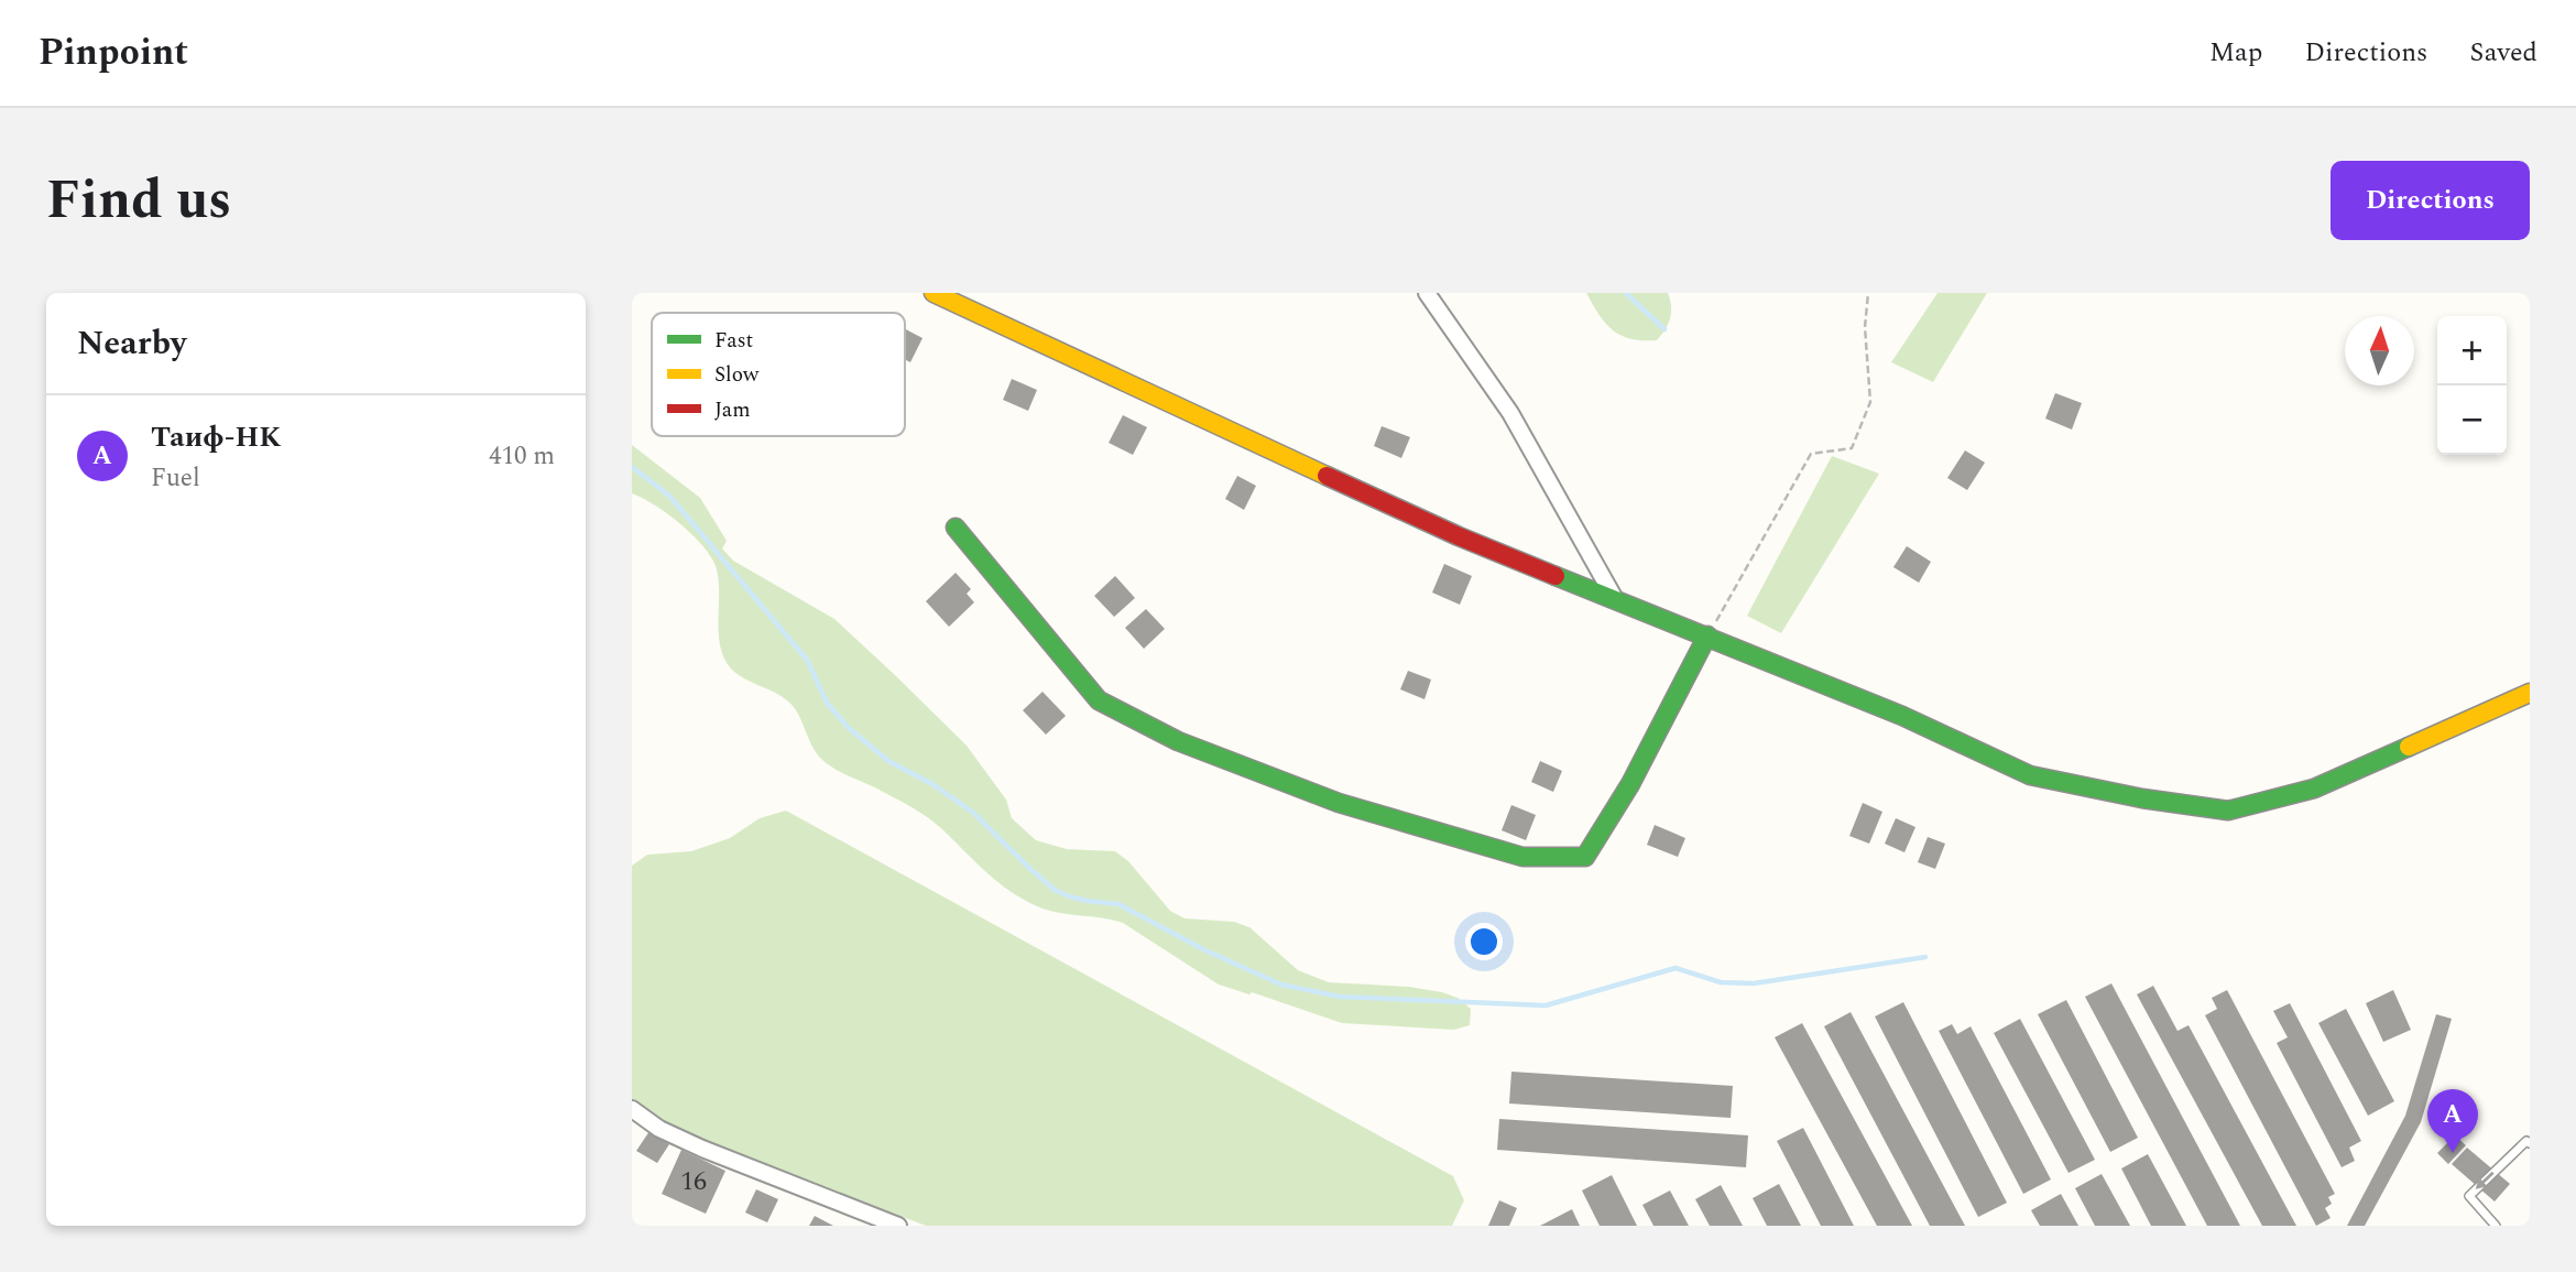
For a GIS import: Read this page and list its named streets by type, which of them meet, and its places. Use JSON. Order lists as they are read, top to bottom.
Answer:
{
  "house_numbers": ["16"],
  "legend": ["Fast", "Slow", "Jam"],
  "north": "top",
  "page": {
    "header": "Pinpoint",
    "nav": ["Map", "Directions", "Saved"],
    "title": "Find us",
    "buttons": "Directions",
    "heading": "Nearby",
    "map_buttons": ["+", "−"],
    "list": [
      {
        "mark": "A",
        "name": "Таиф-НК",
        "note": "Fuel",
        "value": "410 m"
      }
    ],
    "pins": "A"
  }
}
